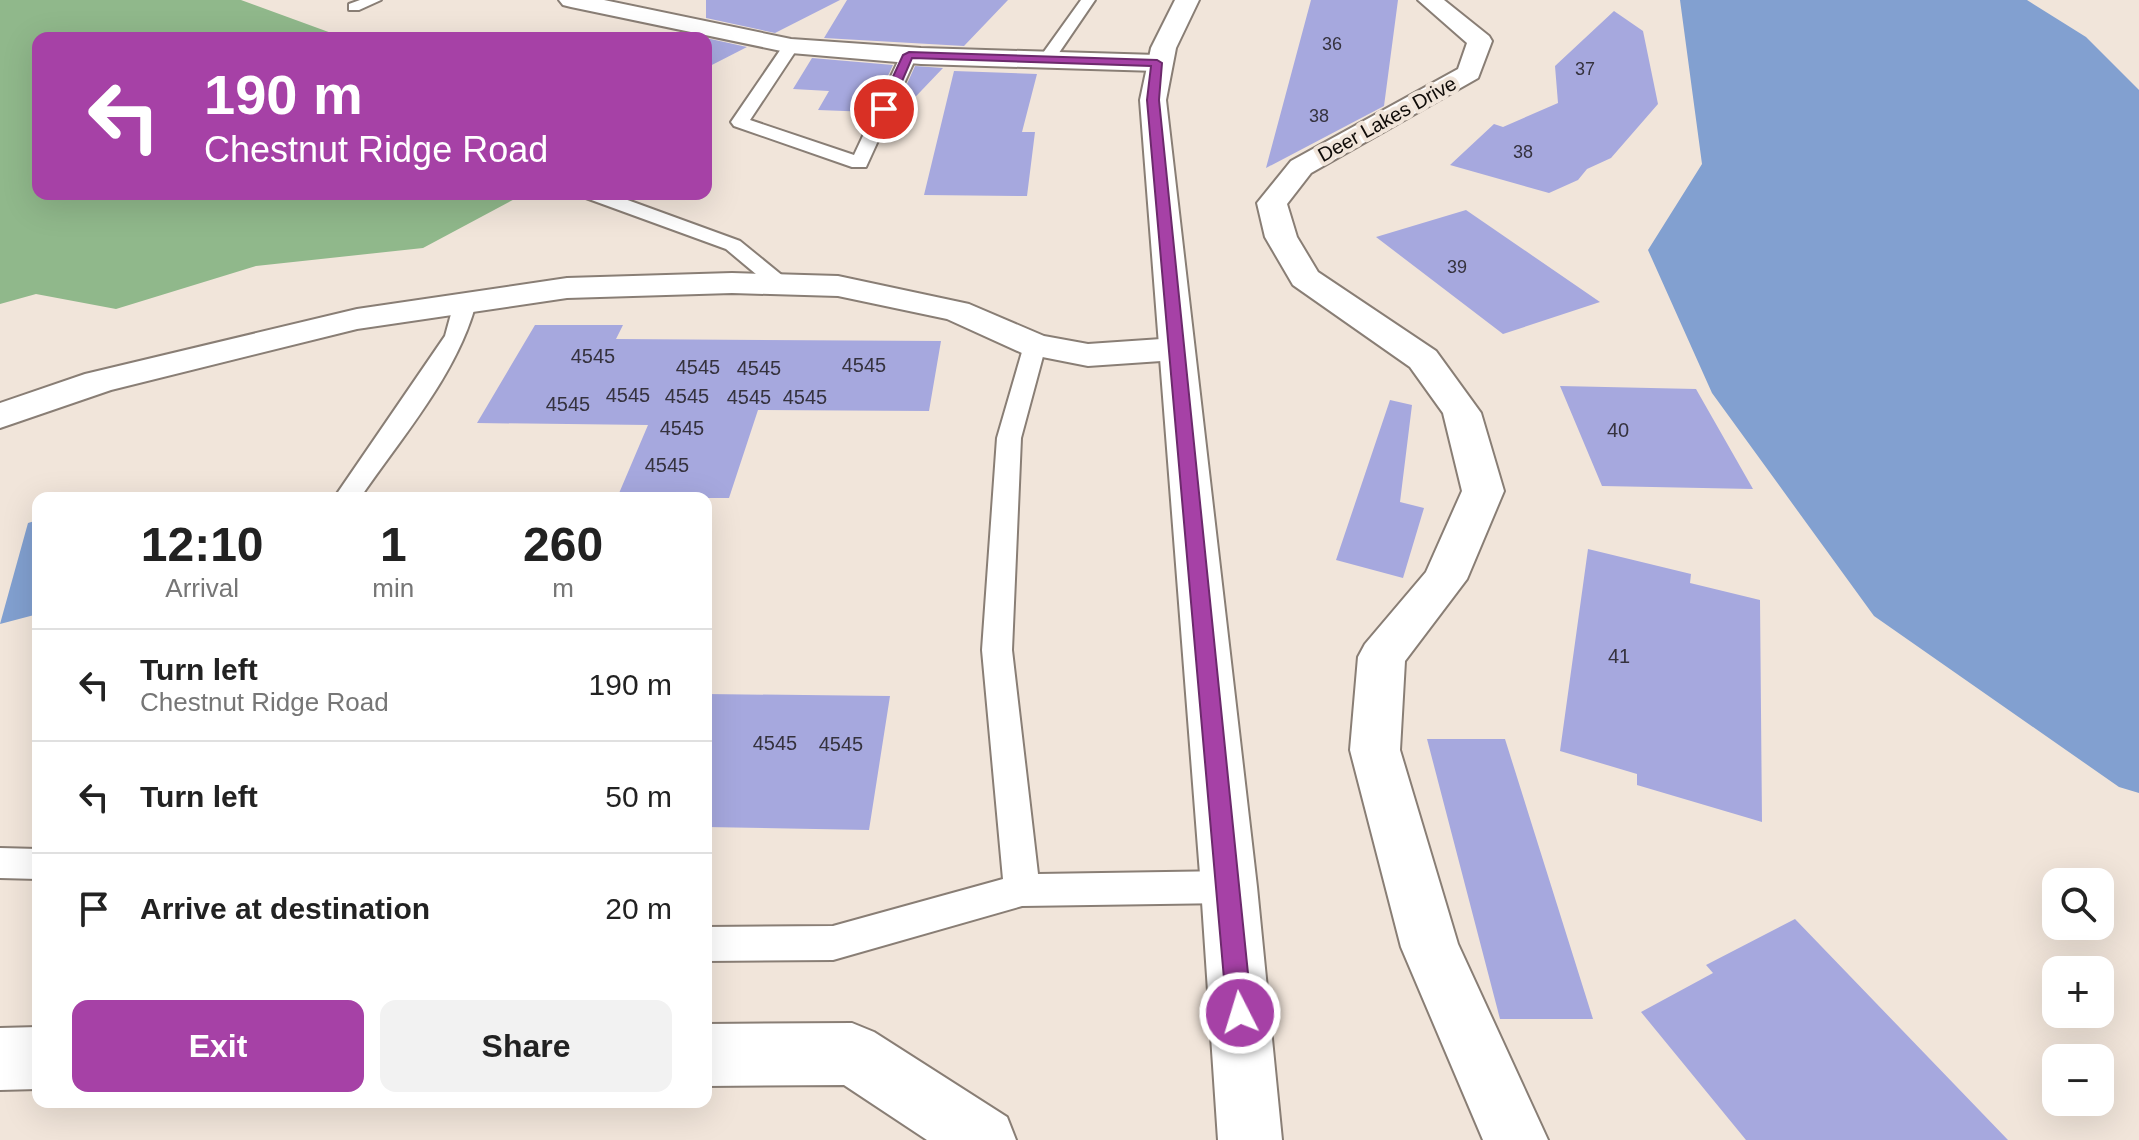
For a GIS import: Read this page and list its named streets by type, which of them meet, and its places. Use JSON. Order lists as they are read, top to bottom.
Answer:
{
  "streets": {
    "street": ["Deer Lakes Drive"]
  },
  "house_numbers": [
    "36",
    "37",
    "38",
    "38",
    "39",
    "4545",
    "4545",
    "4545",
    "4545",
    "4545",
    "4545",
    "4545",
    "4545",
    "4545",
    "4545",
    "40",
    "4545",
    "41",
    "4545",
    "4545"
  ],
  "page": {
    "turn": ["190 m", "Chestnut Ridge Road"],
    "eta": [
      "12:10",
      "Arrival",
      "1",
      "min",
      "260",
      "m"
    ],
    "list": [
      {
        "name": "Turn left",
        "note": "Chestnut Ridge Road",
        "value": "190 m"
      },
      {
        "name": "Turn left",
        "value": "50 m"
      },
      {
        "name": "Arrive at destination",
        "value": "20 m"
      }
    ],
    "map_buttons": ["+", "−"],
    "buttons": ["Exit", "Share"]
  }
}
